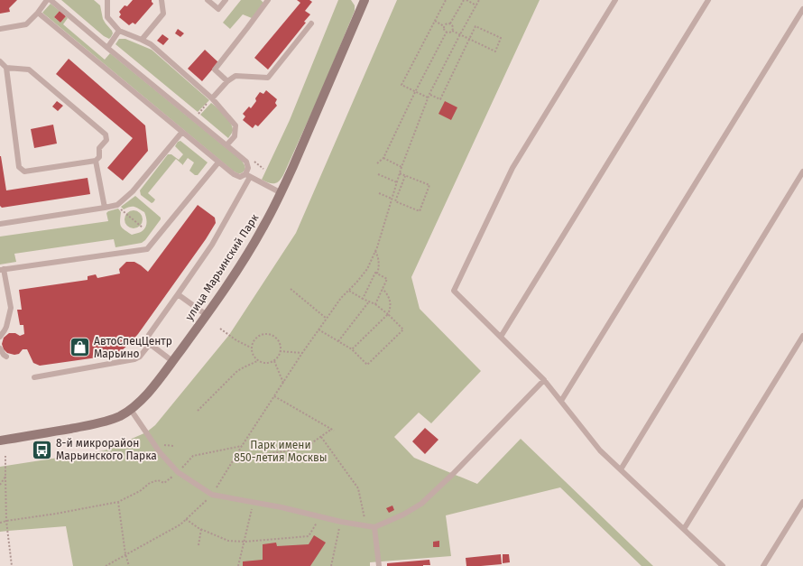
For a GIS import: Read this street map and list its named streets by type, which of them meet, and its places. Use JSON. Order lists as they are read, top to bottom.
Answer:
{
  "streets": {
    "main road": ["улица Марьинский Парк"]
  },
  "parks": ["Парк имени 850-летия Москвы"],
  "places": {
    "shop": ["АвтоСпецЦентр Марьино"],
    "bus stop": ["8-й микрорайон Марьинского Парка"]
  }
}
